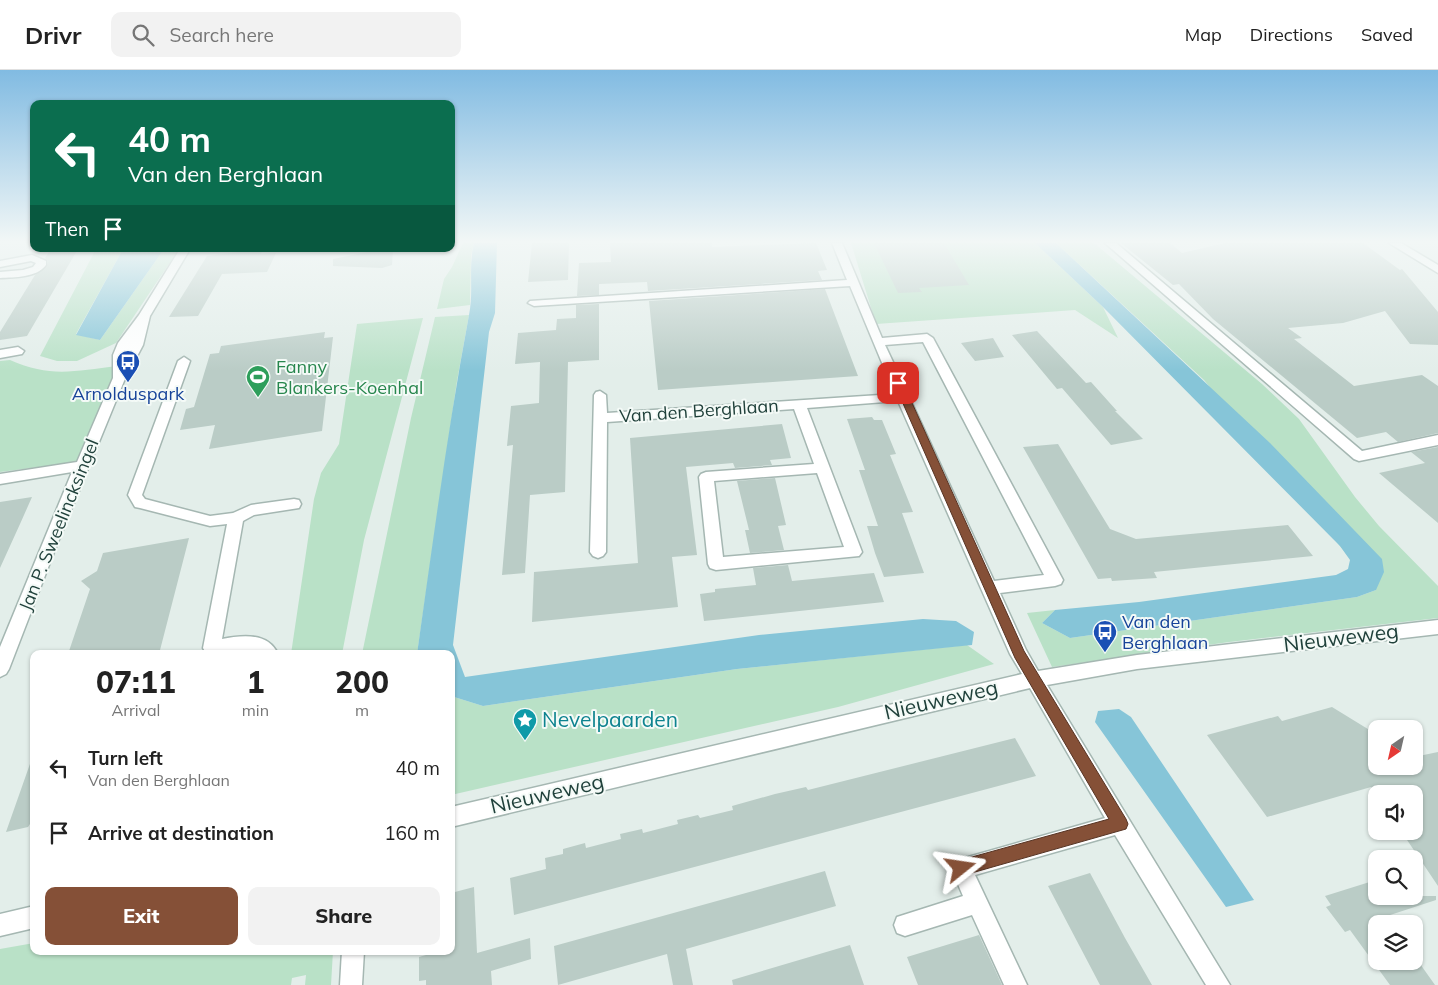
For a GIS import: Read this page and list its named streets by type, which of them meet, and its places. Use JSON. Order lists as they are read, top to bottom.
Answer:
{
  "streets": {
    "street": ["Van den Berghlaan", "Jan P. Sweelincksingel", "Nieuweweg"]
  },
  "places": {
    "bus stop": ["Arnolduspark", "Van den Berghlaan"],
    "sports": ["Fanny Blankers-Koenhal"],
    "place": ["Nevelpaarden"]
  },
  "north": "bottom left",
  "page": {
    "header": "Drivr",
    "search": "Search here",
    "nav": ["Map", "Directions", "Saved"],
    "turn": ["40 m", "Van den Berghlaan"],
    "then": "Then",
    "eta": [
      "07:11",
      "Arrival",
      "1",
      "min",
      "200",
      "m"
    ],
    "list": [
      {
        "name": "Turn left",
        "note": "Van den Berghlaan",
        "value": "40 m"
      },
      {
        "name": "Arrive at destination",
        "value": "160 m"
      }
    ],
    "buttons": ["Exit", "Share"]
  }
}
